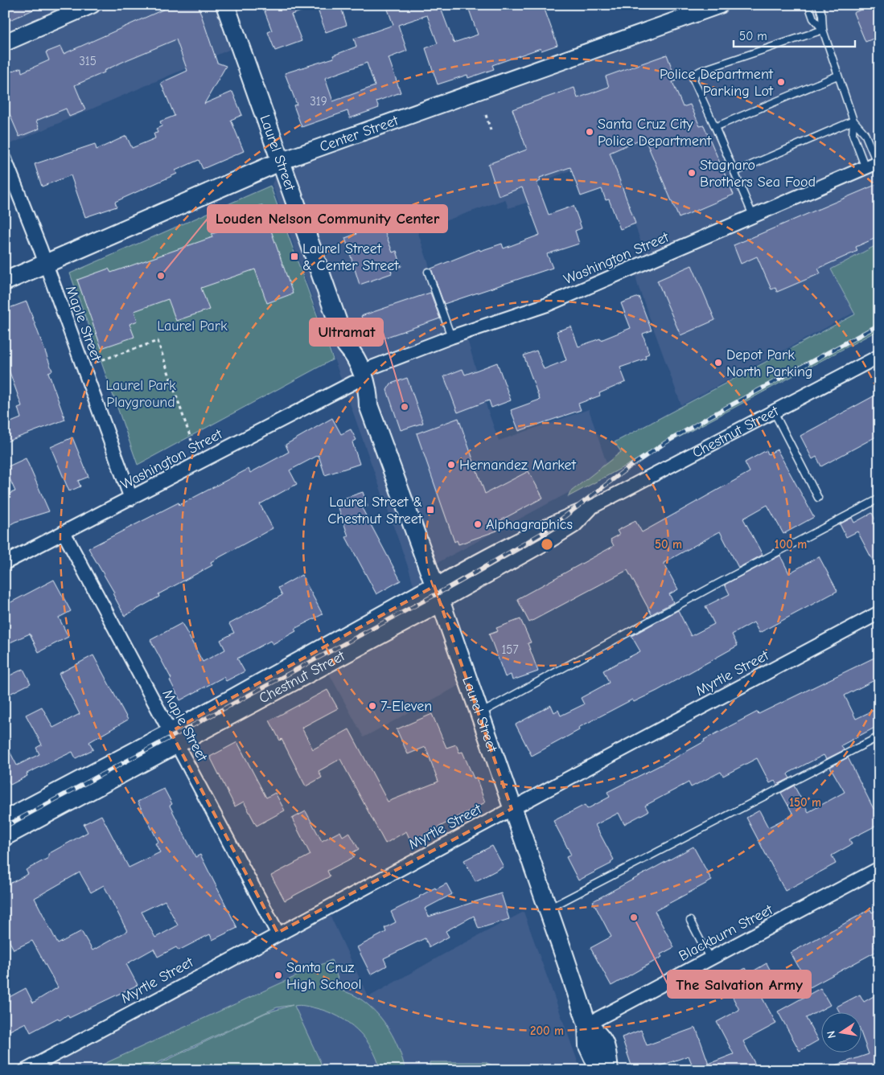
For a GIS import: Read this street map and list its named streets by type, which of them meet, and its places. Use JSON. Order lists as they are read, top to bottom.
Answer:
{
  "streets": {
    "main road": ["Center Street", "Laurel Street", "Chestnut Street"],
    "street": [
      "Washington Street",
      "Maple Street",
      "Myrtle Street",
      "Blackburn Street"
    ]
  },
  "crossings": [
    ["Center Street", "Laurel Street"],
    ["Center Street", "Maple Street"],
    ["Laurel Street", "Washington Street"],
    ["Laurel Street", "Chestnut Street"],
    ["Laurel Street", "Myrtle Street"],
    ["Laurel Street", "Blackburn Street"],
    ["Washington Street", "Maple Street"],
    ["Maple Street", "Chestnut Street"],
    ["Maple Street", "Myrtle Street"]
  ],
  "parks": ["Laurel Park", "Laurel Park Playground"],
  "places": {
    "other": [
      "Police Department Parking Lot",
      "Santa Cruz City Police Department",
      "Stagnaro Brothers Sea Food",
      "Louden Nelson Community Center",
      "Depot Park North Parking",
      "Ultramat",
      "Hernandez Market",
      "Alphagraphics",
      "7-Eleven",
      "The Salvation Army",
      "Santa Cruz High School"
    ],
    "transit": ["Laurel Street & Center Street", "Laurel Street & Chestnut Street"]
  },
  "house_numbers": ["315", "319", "157"],
  "scale_bar": "50 m",
  "north": "left",
  "rings": [
    "50 m",
    "100 m",
    "150 m",
    "200 m"
  ]
}
